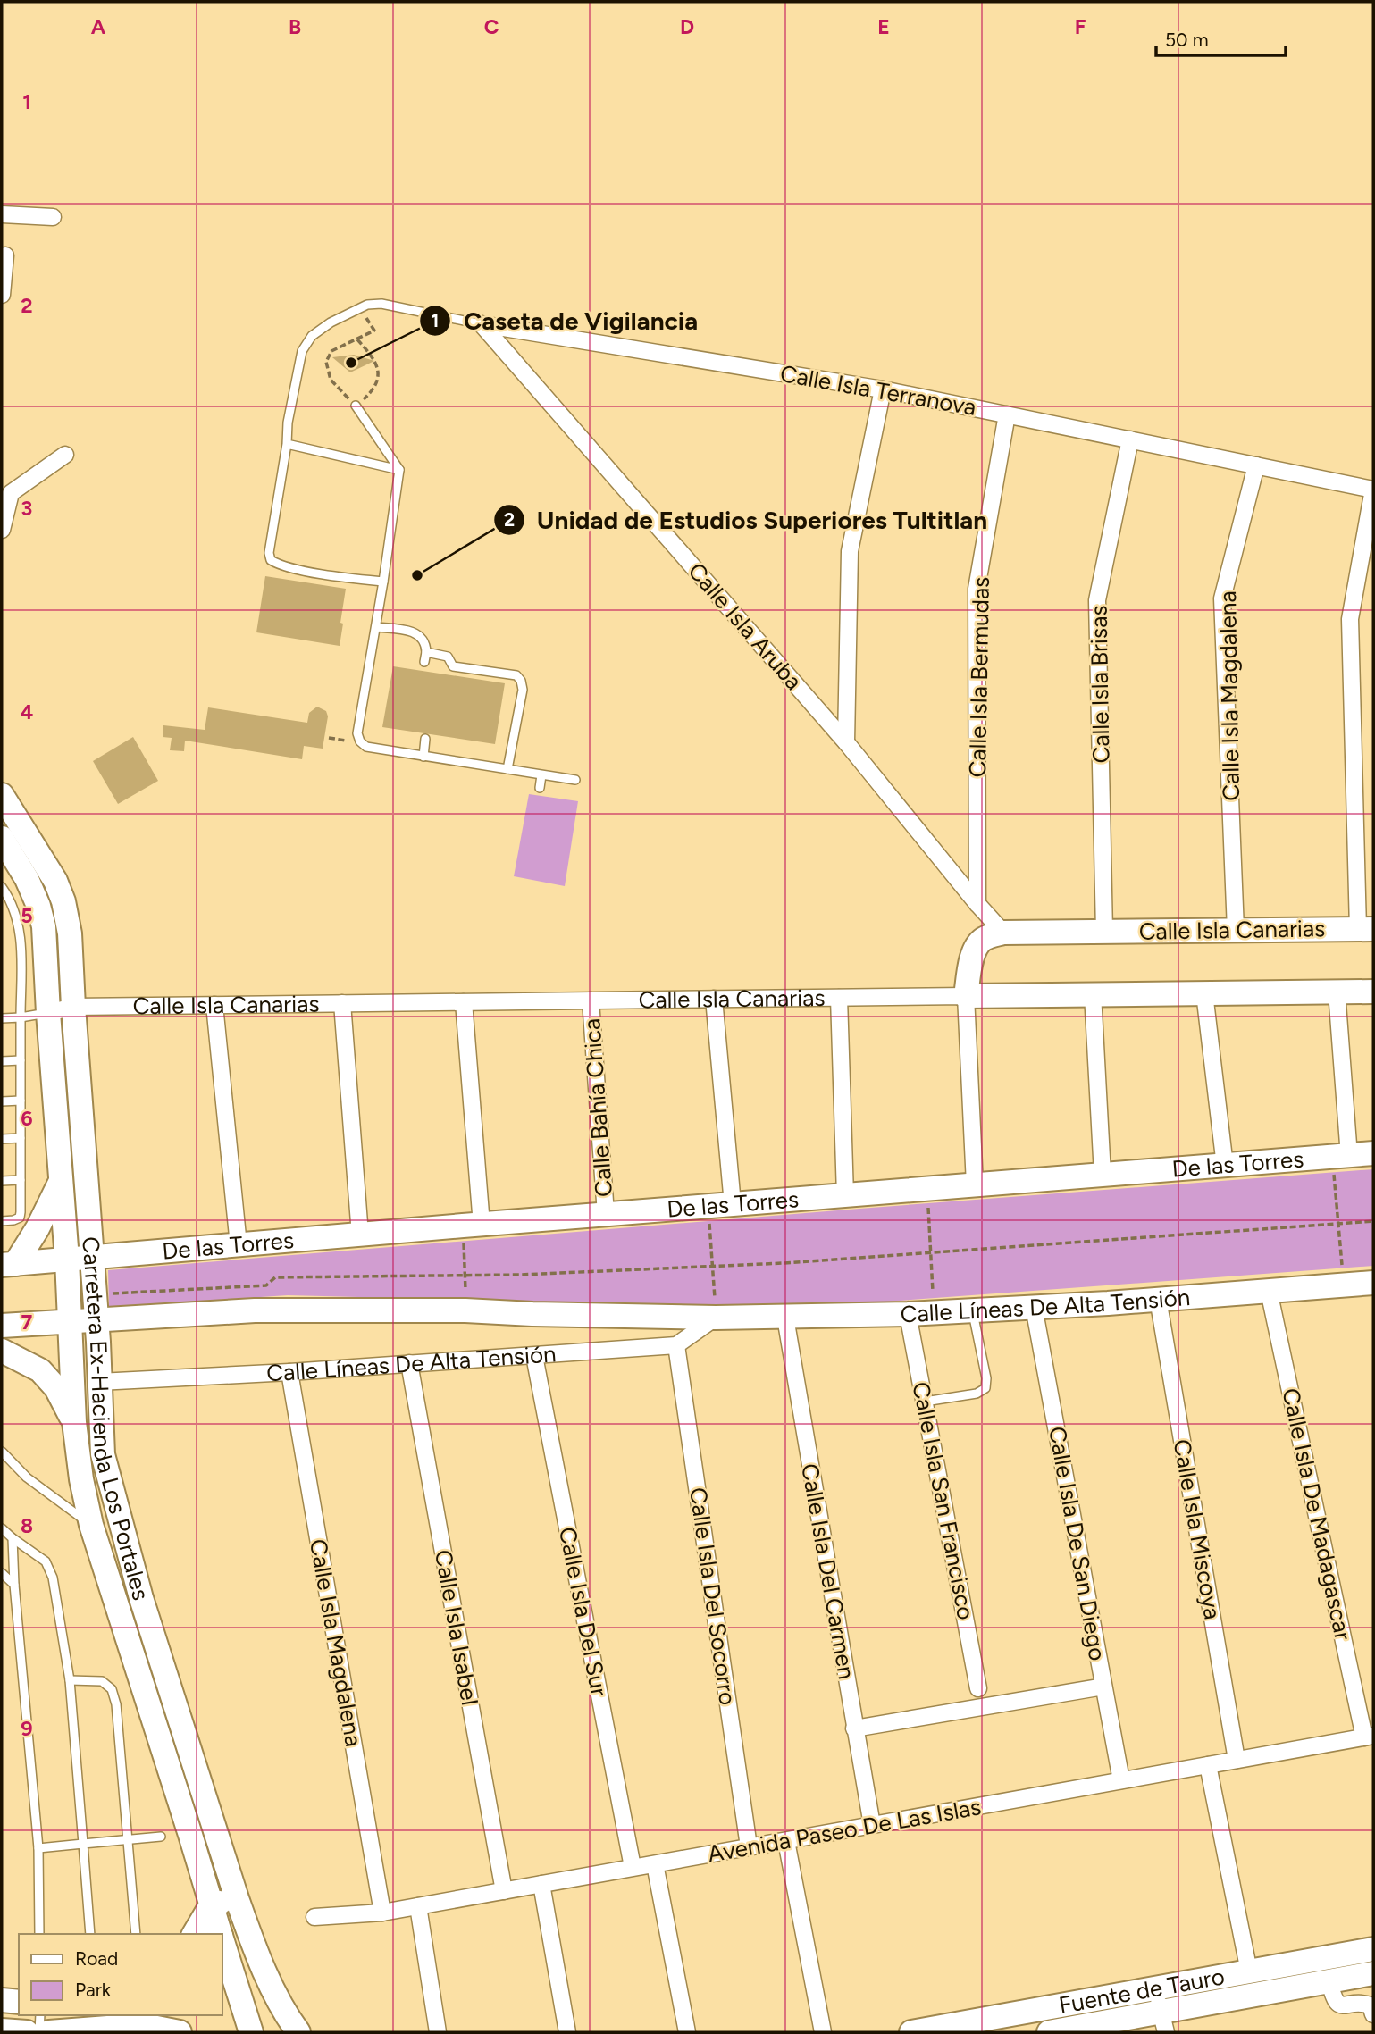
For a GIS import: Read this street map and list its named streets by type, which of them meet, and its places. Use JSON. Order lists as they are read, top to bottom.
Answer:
{
  "streets": {
    "main road": [
      "Calle Isla Canarias",
      "De las Torres",
      "Calle Líneas De Alta Tensión",
      "Carretera Ex-Hacienda Los Portales",
      "Fuente de Tauro"
    ],
    "street": [
      "Calle Isla Terranova",
      "Calle Isla Aruba",
      "Calle Isla Bermudas",
      "Calle Isla Brisas",
      "Calle Isla Magdalena",
      "Calle Bahía Chica",
      "Calle Isla San Francisco",
      "Calle Isla De Madagascar",
      "Calle Isla Miscoya",
      "Calle Isla De San Diego",
      "Calle Isla Del Carmen",
      "Calle Isla Del Socorro",
      "Calle Isla Del Sur",
      "Calle Isla Isabel",
      "Avenida Paseo De Las Islas"
    ]
  },
  "crossings": [
    ["Calle Isla Terranova", "Calle Isla Aruba"],
    ["Calle Isla Terranova", "Calle Isla Bermudas"],
    ["Calle Isla Terranova", "Calle Isla Brisas"],
    ["Calle Isla Terranova", "Calle Isla Magdalena"],
    ["Calle Isla Aruba", "Calle Isla Bermudas"],
    ["Calle Isla Aruba", "Calle Isla Canarias"],
    ["Calle Isla Brisas", "Calle Isla Canarias"],
    ["Calle Isla Magdalena", "Calle Isla Canarias"],
    ["Calle Isla Magdalena", "Calle Líneas De Alta Tensión"],
    ["Calle Isla Magdalena", "Avenida Paseo De Las Islas"],
    ["Calle Isla Canarias", "Calle Bahía Chica"],
    ["Calle Isla Canarias", "Carretera Ex-Hacienda Los Portales"],
    ["Calle Bahía Chica", "De las Torres"],
    ["De las Torres", "Carretera Ex-Hacienda Los Portales"],
    ["Calle Líneas De Alta Tensión", "Carretera Ex-Hacienda Los Portales"],
    ["Calle Líneas De Alta Tensión", "Calle Isla San Francisco"],
    ["Calle Líneas De Alta Tensión", "Calle Isla De Madagascar"],
    ["Calle Líneas De Alta Tensión", "Calle Isla Miscoya"],
    ["Calle Líneas De Alta Tensión", "Calle Isla De San Diego"],
    ["Calle Líneas De Alta Tensión", "Calle Isla Del Carmen"],
    ["Calle Líneas De Alta Tensión", "Calle Isla Del Socorro"],
    ["Calle Líneas De Alta Tensión", "Calle Isla Del Sur"],
    ["Calle Líneas De Alta Tensión", "Calle Isla Isabel"],
    ["Calle Isla De Madagascar", "Avenida Paseo De Las Islas"],
    ["Calle Isla Miscoya", "Avenida Paseo De Las Islas"],
    ["Calle Isla De San Diego", "Avenida Paseo De Las Islas"],
    ["Calle Isla Del Carmen", "Avenida Paseo De Las Islas"],
    ["Calle Isla Del Socorro", "Avenida Paseo De Las Islas"],
    ["Calle Isla Del Sur", "Avenida Paseo De Las Islas"],
    ["Calle Isla Isabel", "Avenida Paseo De Las Islas"]
  ],
  "places": ["Caseta de Vigilancia", "Unidad de Estudios Superiores Tultitlan"],
  "legend": ["Road", "Park"],
  "scale_bar": "50 m",
  "grid": {
    "columns": [
      "A",
      "B",
      "C",
      "D",
      "E",
      "F"
    ],
    "rows": [
      "1",
      "2",
      "3",
      "4",
      "5",
      "6",
      "7",
      "8",
      "9"
    ]
  }
}
